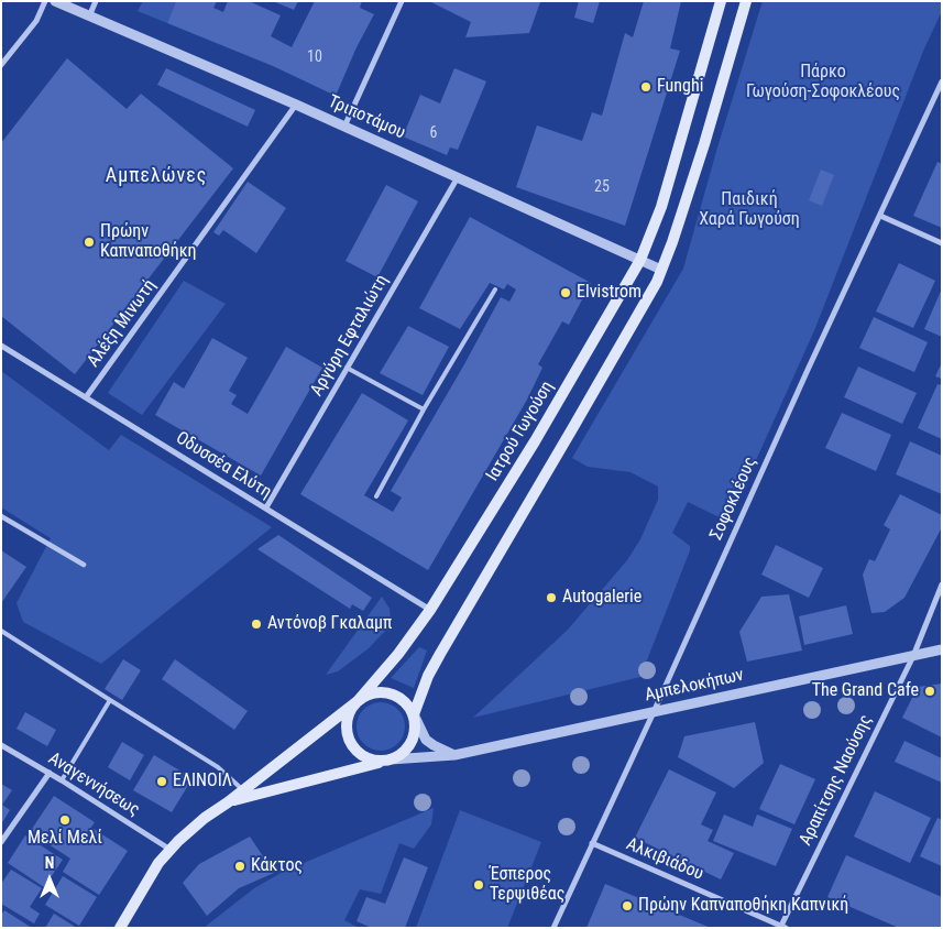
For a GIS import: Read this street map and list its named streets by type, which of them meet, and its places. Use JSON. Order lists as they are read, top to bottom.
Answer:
{
  "streets": {
    "main road": ["Ιατρού Γωγούση"],
    "street": [
      "Τριποτάμου",
      "Αλέξη Μινωτή",
      "Αργύρη Εφταλιώτη",
      "Οδυσσέα Ελύτη",
      "Σοφοκλέους",
      "Αμπελοκήπων",
      "Αραπίτσης Ναούσης",
      "Αναγεννήσεως",
      "Αλκιβιάδου"
    ]
  },
  "crossings": [
    ["Τριποτάμου", "Αλέξη Μινωτή"],
    ["Τριποτάμου", "Αργύρη Εφταλιώτη"],
    ["Τριποτάμου", "Ιατρού Γωγούση"],
    ["Αλέξη Μινωτή", "Οδυσσέα Ελύτη"],
    ["Αργύρη Εφταλιώτη", "Οδυσσέα Ελύτη"],
    ["Ιατρού Γωγούση", "Οδυσσέα Ελύτη"],
    ["Ιατρού Γωγούση", "Αμπελοκήπων"],
    ["Ιατρού Γωγούση", "Αναγεννήσεως"],
    ["Σοφοκλέους", "Αμπελοκήπων"],
    ["Σοφοκλέους", "Αλκιβιάδου"],
    ["Αμπελοκήπων", "Αραπίτσης Ναούσης"],
    ["Αραπίτσης Ναούσης", "Αλκιβιάδου"]
  ],
  "districts": ["Αμπελώνες"],
  "parks": ["Πάρκο Γωγούση-Σοφοκλέους", "Παιδική Χαρά Γωγούση"],
  "places": [
    "Funghi",
    "Πρώην Καπναποθήκη",
    "Elvistrom",
    "Autogalerie",
    "Αντόνοβ Γκαλαμπ",
    "The Grand Cafe",
    "ΕΛΙΝΟΙΛ",
    "Μελί Μελί",
    "Κάκτος",
    "Έσπερος Τερψιθέας",
    "Πρώην Καπναποθήκη Καπνική"
  ],
  "house_numbers": ["10", "6", "25"],
  "north": "top"
}
